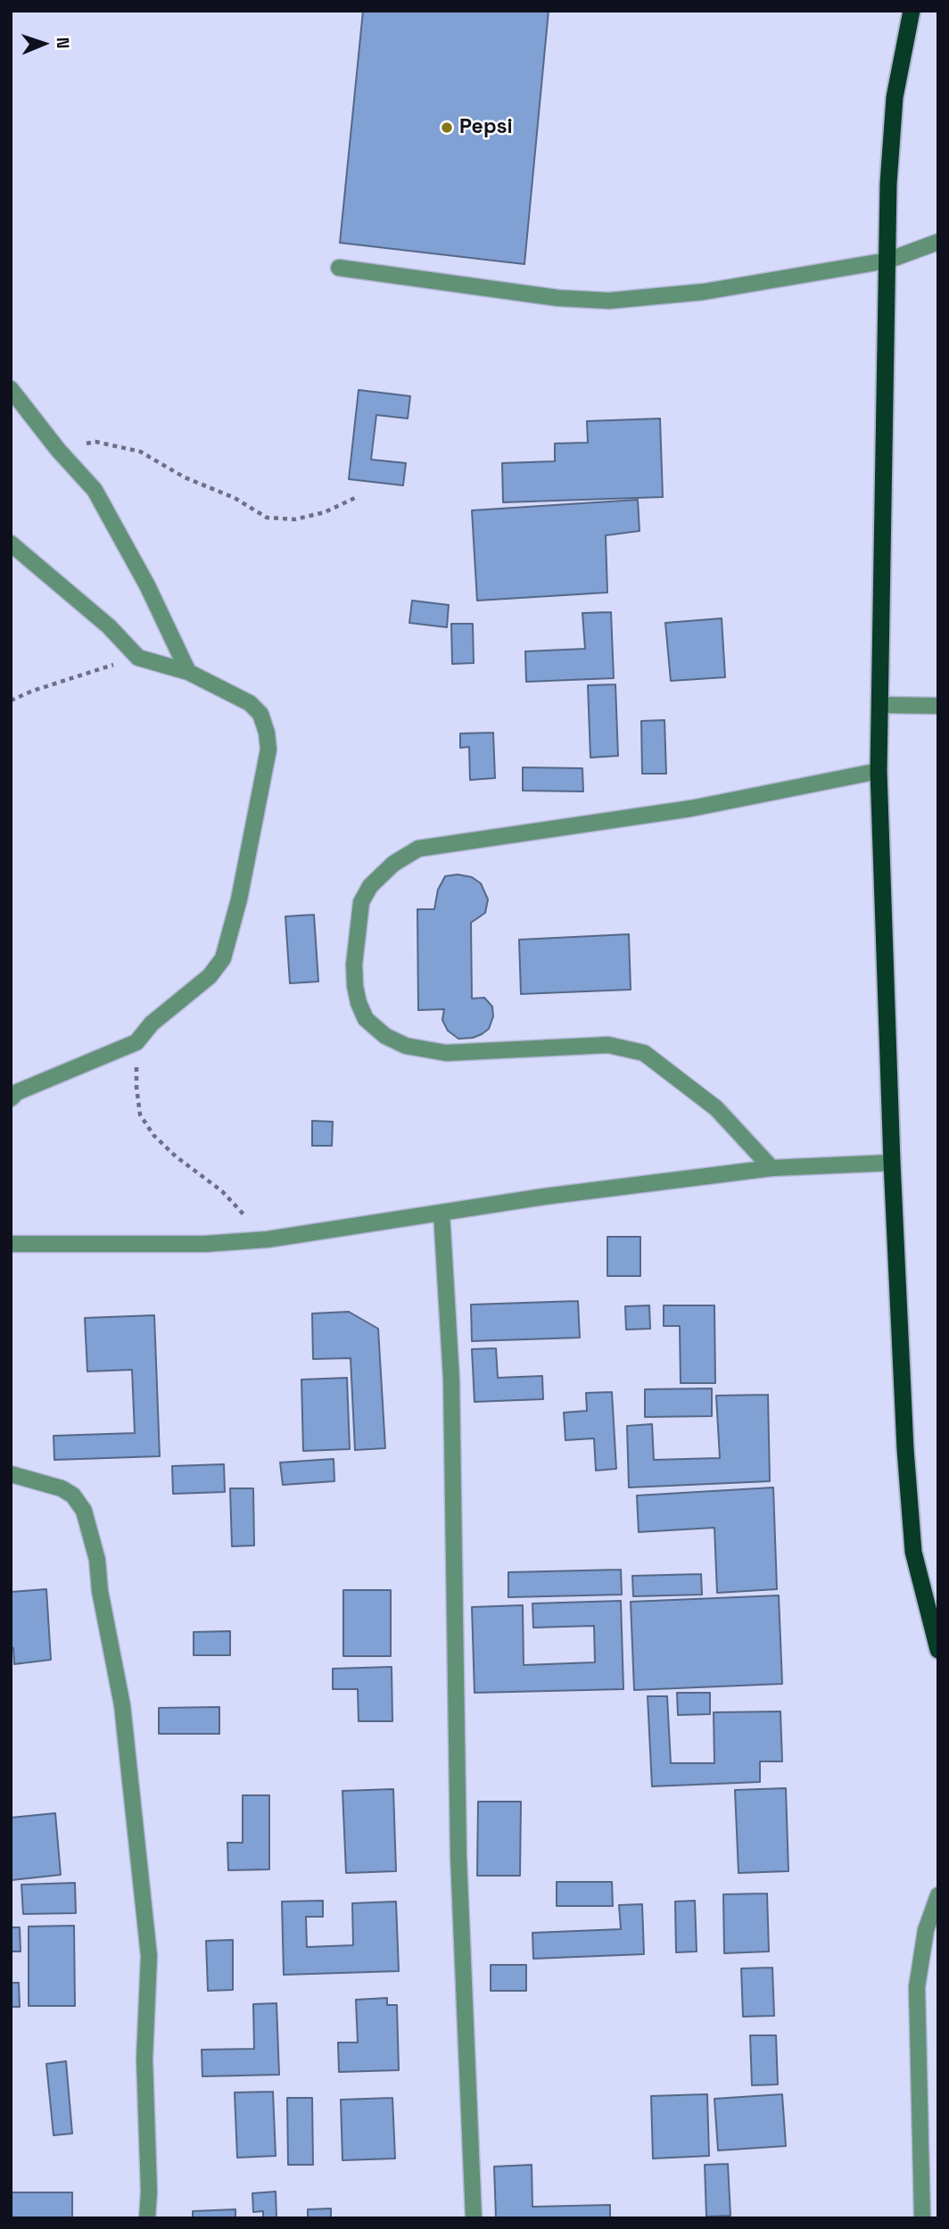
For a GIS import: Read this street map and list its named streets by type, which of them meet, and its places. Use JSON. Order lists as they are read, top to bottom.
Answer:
{
  "places": ["Pepsi"],
  "north": "right"
}
